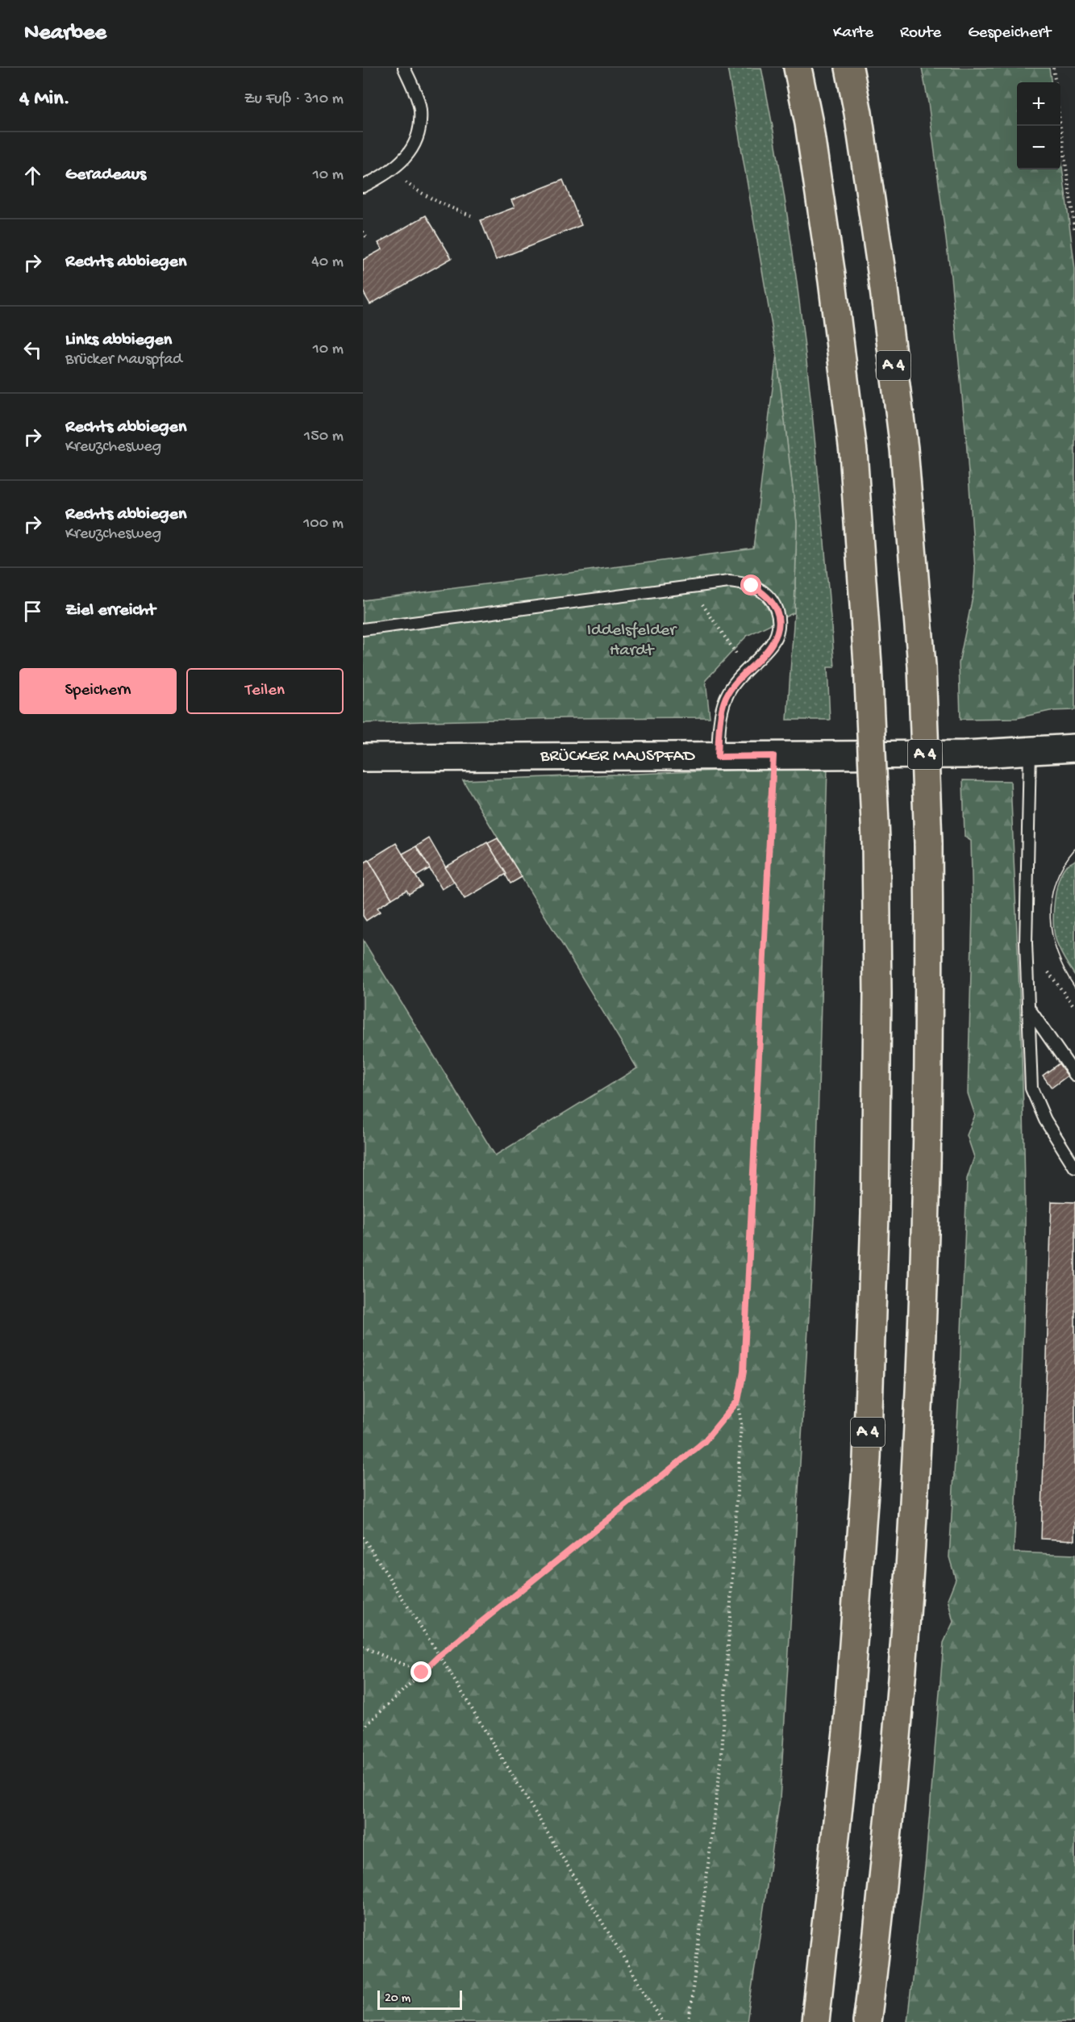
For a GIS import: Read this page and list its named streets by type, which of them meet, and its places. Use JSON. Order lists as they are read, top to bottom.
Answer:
{
  "streets": {
    "highway": ["A 4"],
    "main road": ["BRÜCKER MAUSPFAD"]
  },
  "parks": ["Iddelsfelder Hardt"],
  "scale_bar": "20 m",
  "page": {
    "header": "Nearbee",
    "nav": ["Karte", "Route", "Gespeichert"],
    "heading": ["4 Min.", "Zu Fuß · 310 m"],
    "map_buttons": ["+", "−"],
    "list": [
      ["Geradeaus", "10 m"],
      ["Rechts abbiegen", "40 m"],
      ["Links abbiegen", "Brücker Mauspfad", "10 m"],
      ["Rechts abbiegen", "Kreuzchesweg", "150 m"],
      ["Rechts abbiegen", "Kreuzchesweg", "100 m"],
      "Ziel erreicht"
    ],
    "buttons": ["Speichern", "Teilen"],
    "scale": "20 m"
  }
}
